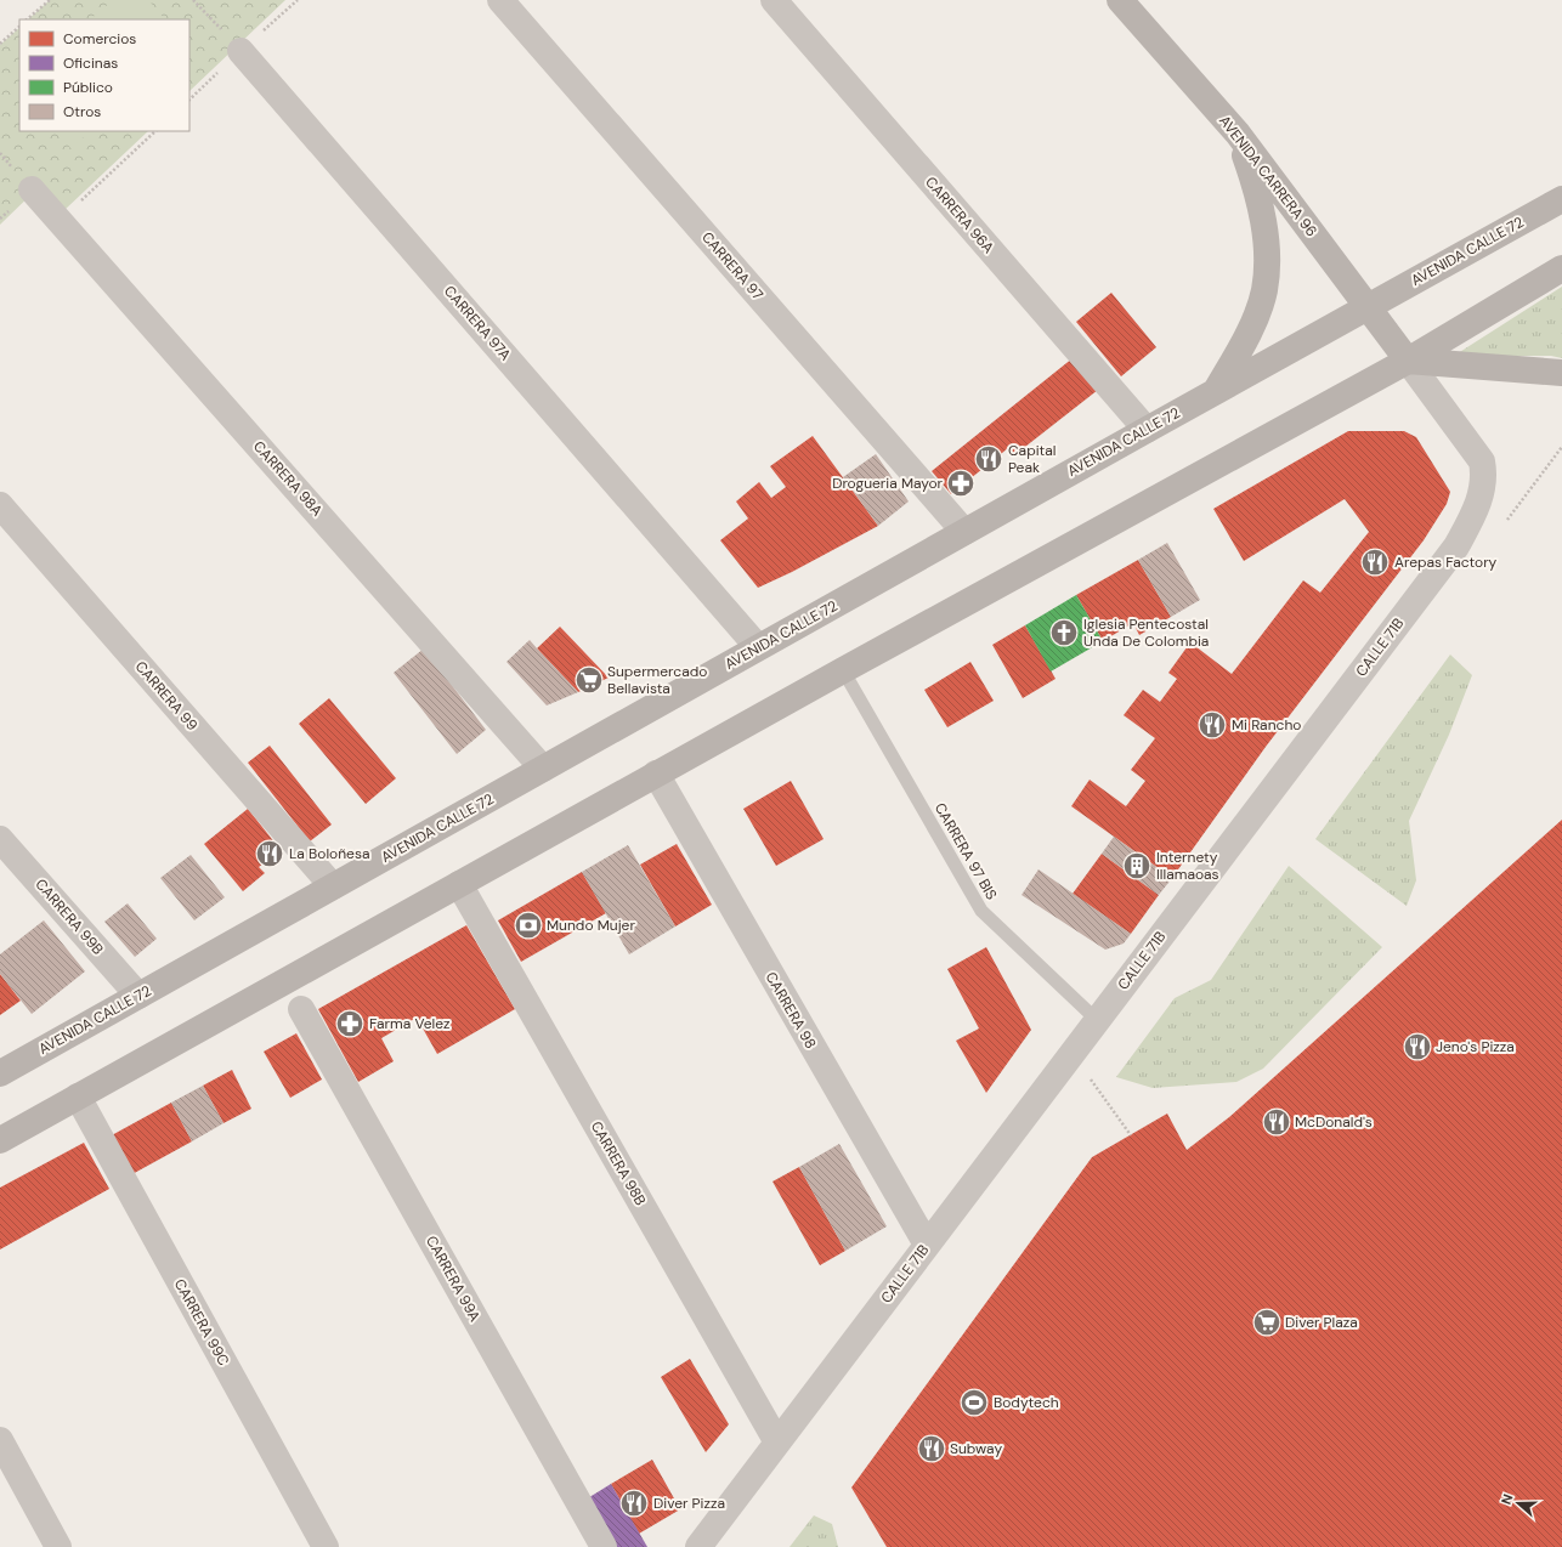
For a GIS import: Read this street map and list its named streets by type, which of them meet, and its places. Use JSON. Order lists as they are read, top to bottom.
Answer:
{
  "streets": {
    "main road": ["AVENIDA CARRERA 96", "AVENIDA CALLE 72"],
    "street": [
      "CARRERA 96A",
      "CARRERA 97",
      "CARRERA 97A",
      "CARRERA 98A",
      "CALLE 71B",
      "CARRERA 99",
      "CARRERA 99B",
      "CARRERA 98",
      "CARRERA 98B",
      "CARRERA 99A",
      "CARRERA 99C"
    ],
    "lane": ["CARRERA 97 BIS"]
  },
  "crossings": [
    ["AVENIDA CARRERA 96", "AVENIDA CALLE 72"],
    ["AVENIDA CARRERA 96", "CALLE 71B"],
    ["CARRERA 96A", "AVENIDA CALLE 72"],
    ["AVENIDA CALLE 72", "CARRERA 97"],
    ["AVENIDA CALLE 72", "CARRERA 97A"],
    ["AVENIDA CALLE 72", "CARRERA 98A"],
    ["AVENIDA CALLE 72", "CARRERA 99"],
    ["AVENIDA CALLE 72", "CARRERA 99B"],
    ["CALLE 71B", "CARRERA 97 BIS"],
    ["CALLE 71B", "CARRERA 98"],
    ["CALLE 71B", "CARRERA 98B"]
  ],
  "places": {
    "restaurant": [
      "Capital Peak",
      "Arepas Factory",
      "Mi Rancho",
      "La Boloñesa",
      "Jeno's Pizza",
      "McDonald's",
      "Subway",
      "Diver Pizza"
    ],
    "pharmacy": ["Drogueria Mayor", "Farma Velez"],
    "church": ["Iglesia Pentecostal Unda De Colombia"],
    "supermarket": ["Supermercado Bellavista", "Diver Plaza"],
    "building": ["Internety Illamaoas"],
    "bank": ["Mundo Mujer"],
    "sports": ["Bodytech"]
  },
  "legend": [
    "Comercios",
    "Oficinas",
    "Público",
    "Otros"
  ],
  "north": "left"
}
